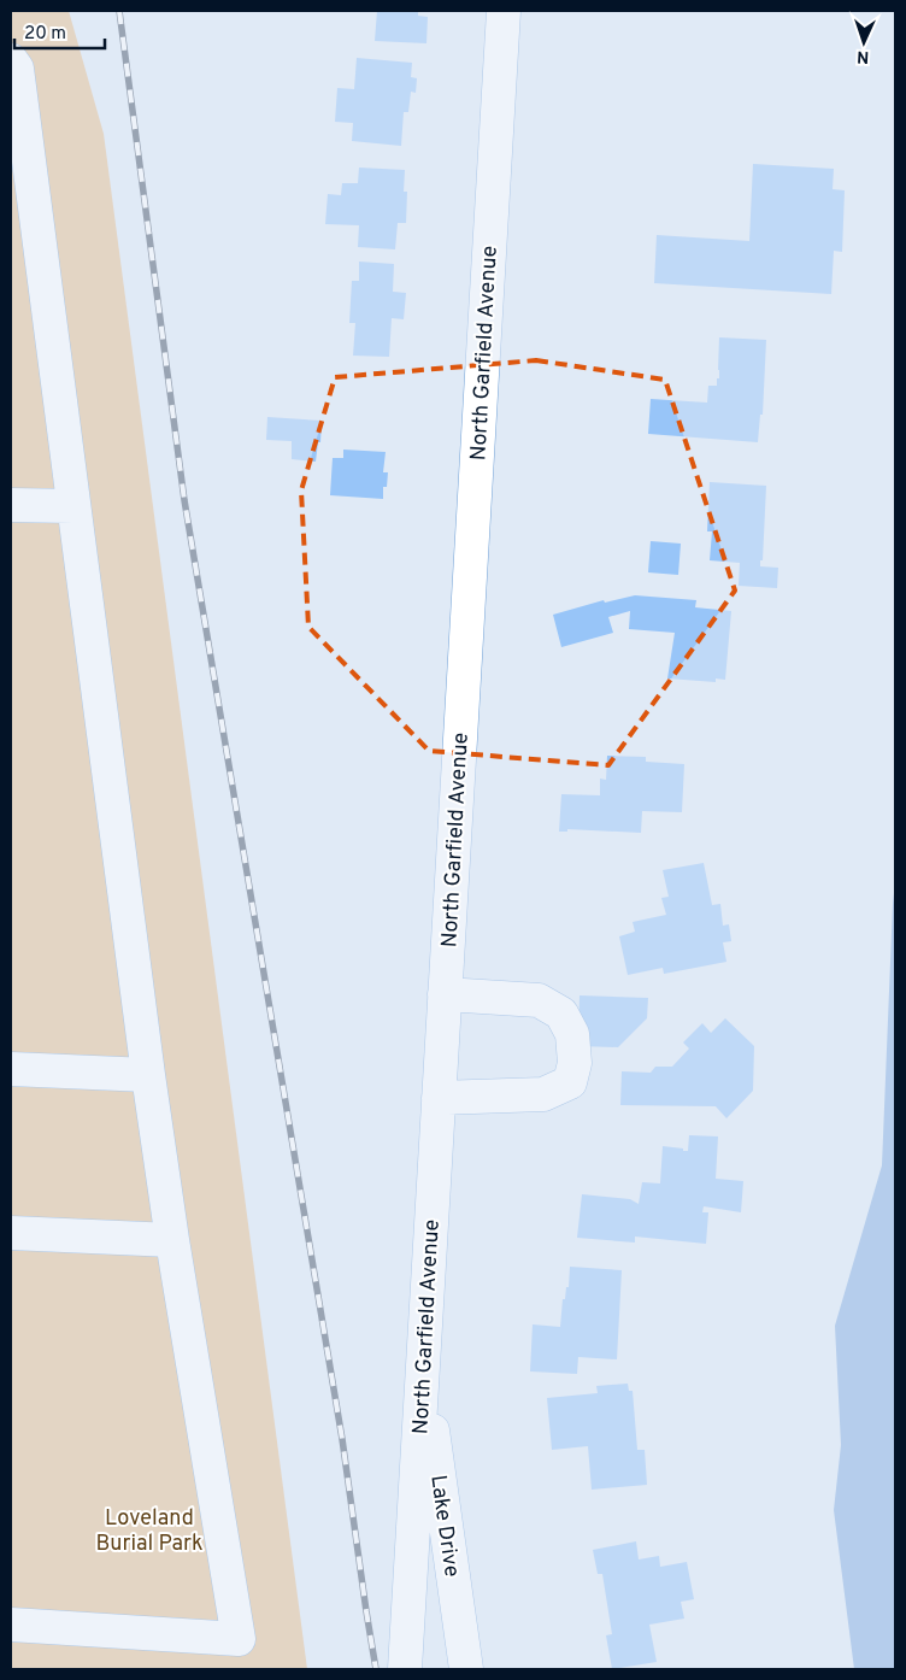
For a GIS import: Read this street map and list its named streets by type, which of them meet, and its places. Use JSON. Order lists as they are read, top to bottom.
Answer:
{
  "streets": {
    "street": ["North Garfield Avenue", "Lake Drive"]
  },
  "crossings": [
    ["North Garfield Avenue", "Lake Drive"]
  ],
  "parks": ["Loveland Burial Park"],
  "scale_bar": "20 m",
  "north": "bottom"
}
